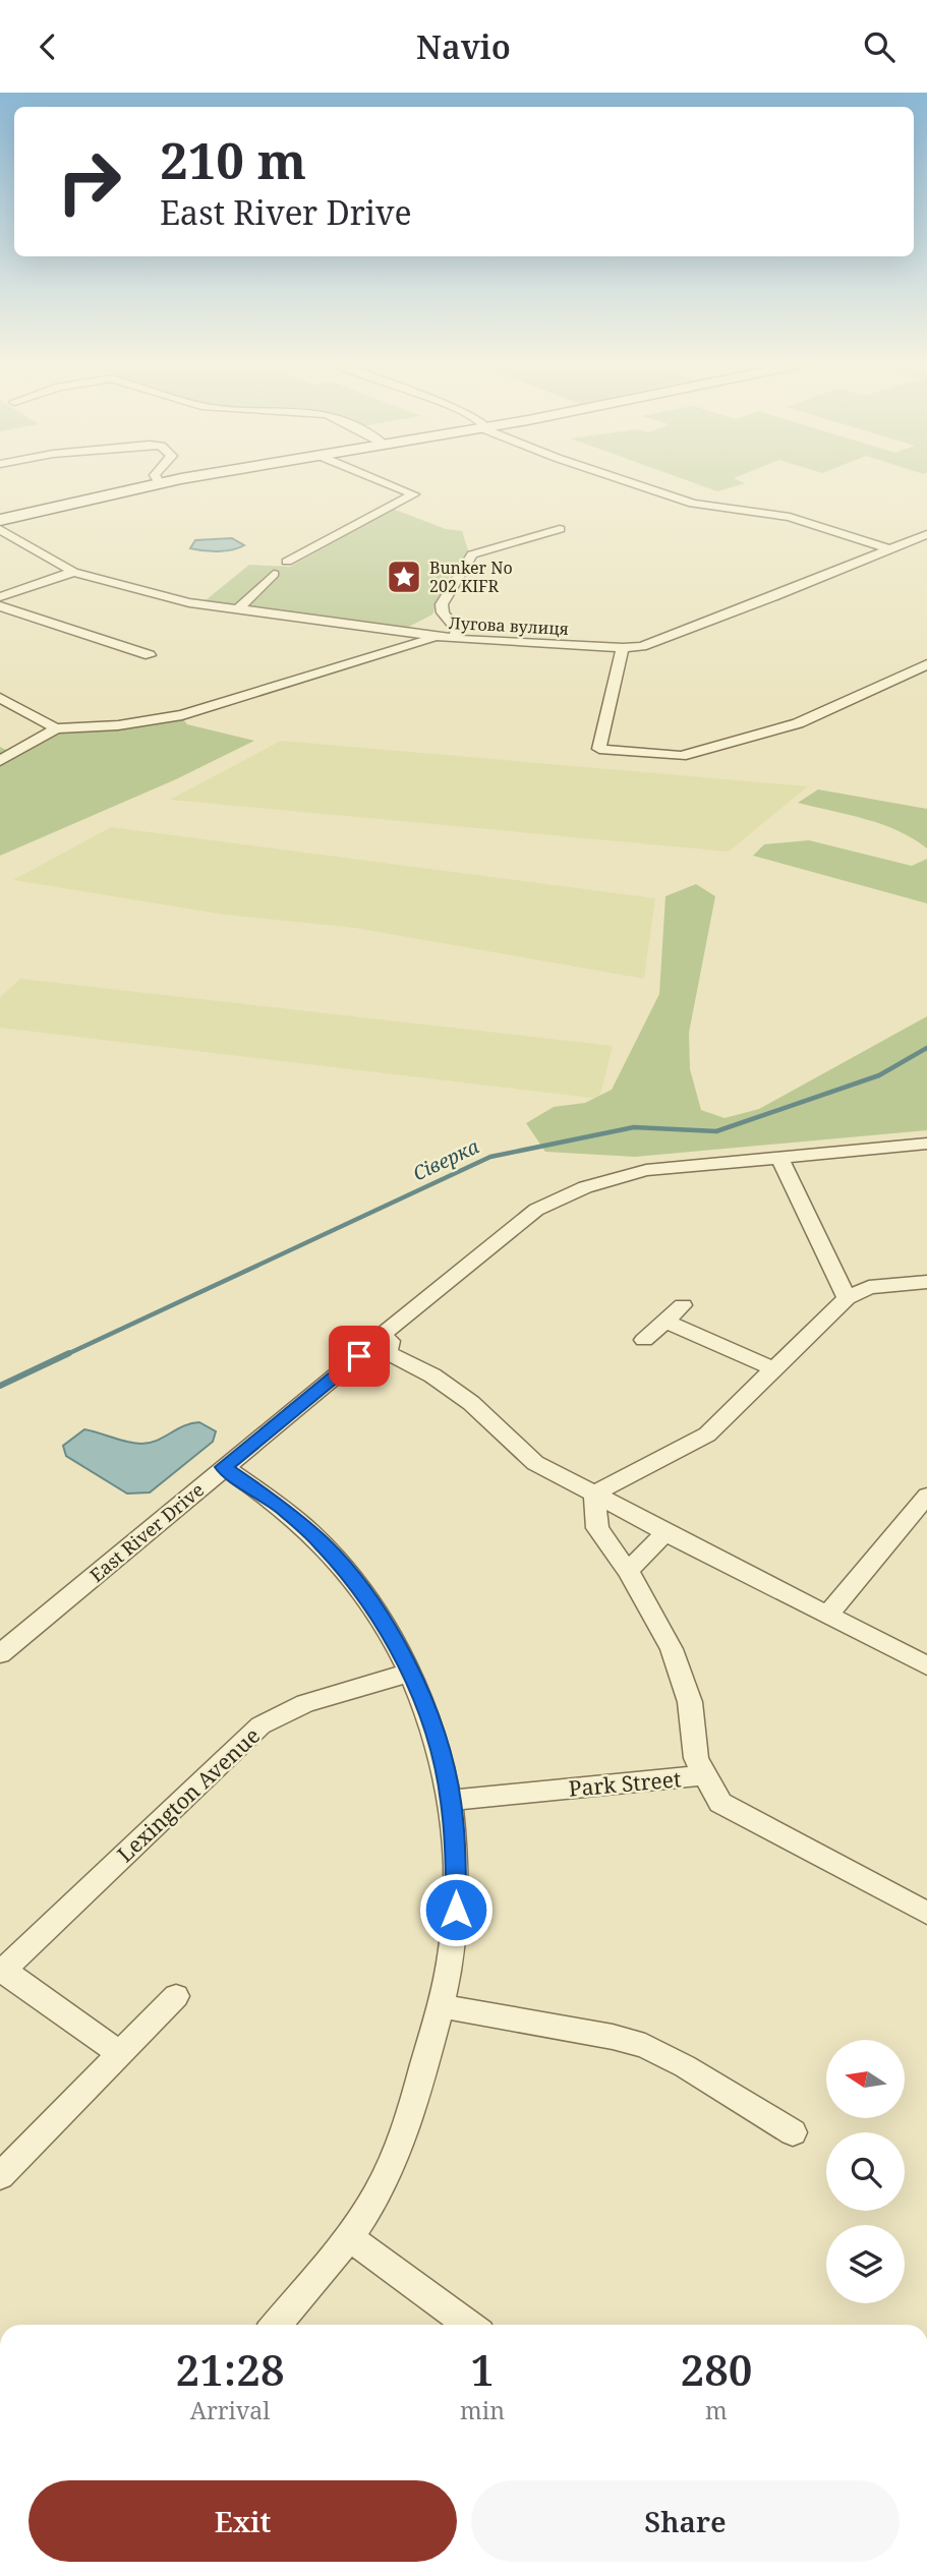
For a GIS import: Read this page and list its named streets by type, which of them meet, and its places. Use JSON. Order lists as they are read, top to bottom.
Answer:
{
  "streets": {
    "street": [
      "Лугова вулиця",
      "Еаst Rіvеr Drive",
      "Park Street",
      "Lexington Avenue"
    ]
  },
  "water": ["Сіверка"],
  "places": {
    "place": ["Bunker No 202 KIFR"]
  },
  "north": "left",
  "page": {
    "header": "Navio",
    "turn": ["210 m", "Еаst Rіvеr Drive"],
    "eta": [
      "21:28",
      "Arrival",
      "1",
      "min",
      "280",
      "m"
    ],
    "buttons": ["Exit", "Share"]
  }
}
